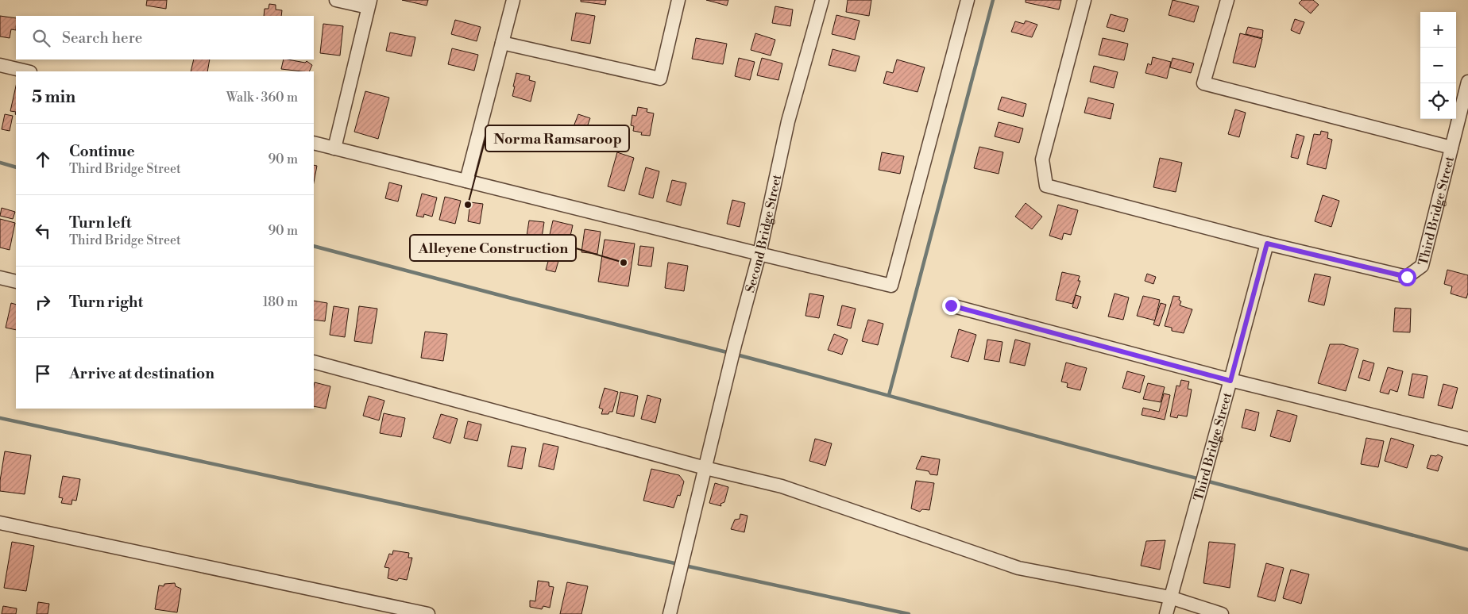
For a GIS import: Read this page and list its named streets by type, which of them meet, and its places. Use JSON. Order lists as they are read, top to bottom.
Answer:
{
  "streets": {
    "street": ["Third Bridge Street", "Second Bridge Street"]
  },
  "places": ["Norma Ramsaroop", "Alleyene Construction"],
  "page": {
    "map_buttons": ["+", "−"],
    "search": "Search here",
    "heading": ["5 min", "Walk · 360 m"],
    "list": [
      ["Continue", "Third Bridge Street", "90 m"],
      ["Turn left", "Third Bridge Street", "90 m"],
      ["Turn right", "180 m"],
      "Arrive at destination"
    ]
  }
}
